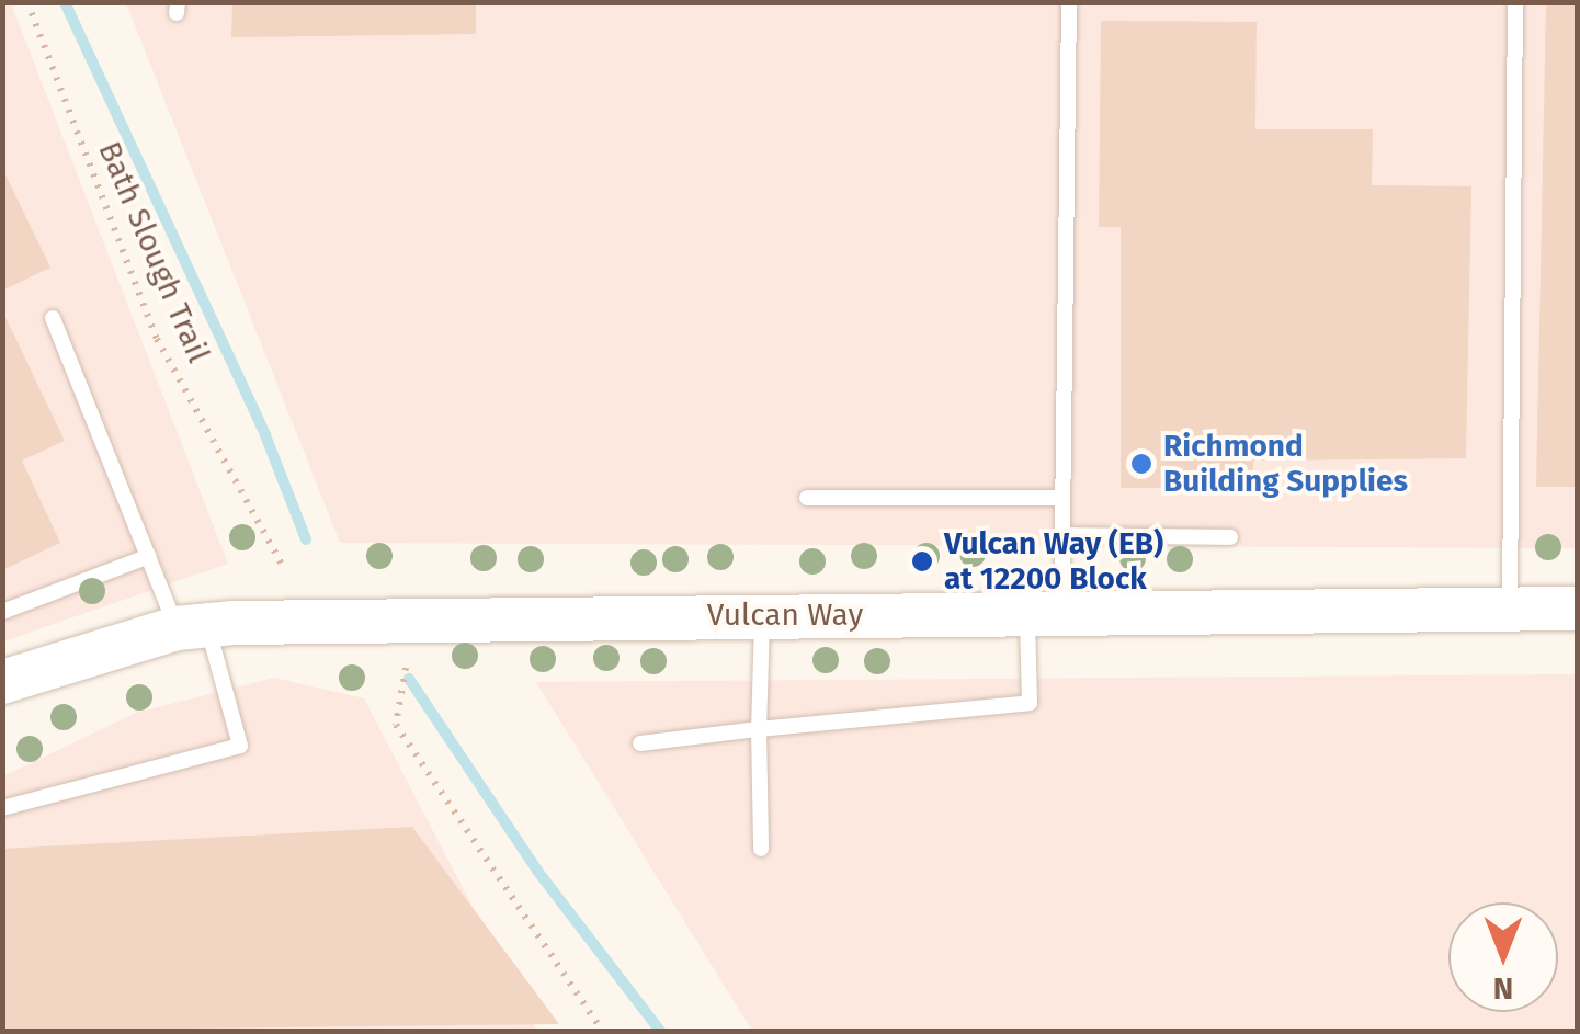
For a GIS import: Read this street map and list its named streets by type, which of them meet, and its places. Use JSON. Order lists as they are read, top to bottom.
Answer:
{
  "streets": {
    "street": ["Vulcan Way"],
    "path": ["Bath Slough Trail"]
  },
  "places": ["Richmond Building Supplies", "Vulcan Way (EB) at 12200 Block"],
  "north": "bottom"
}
